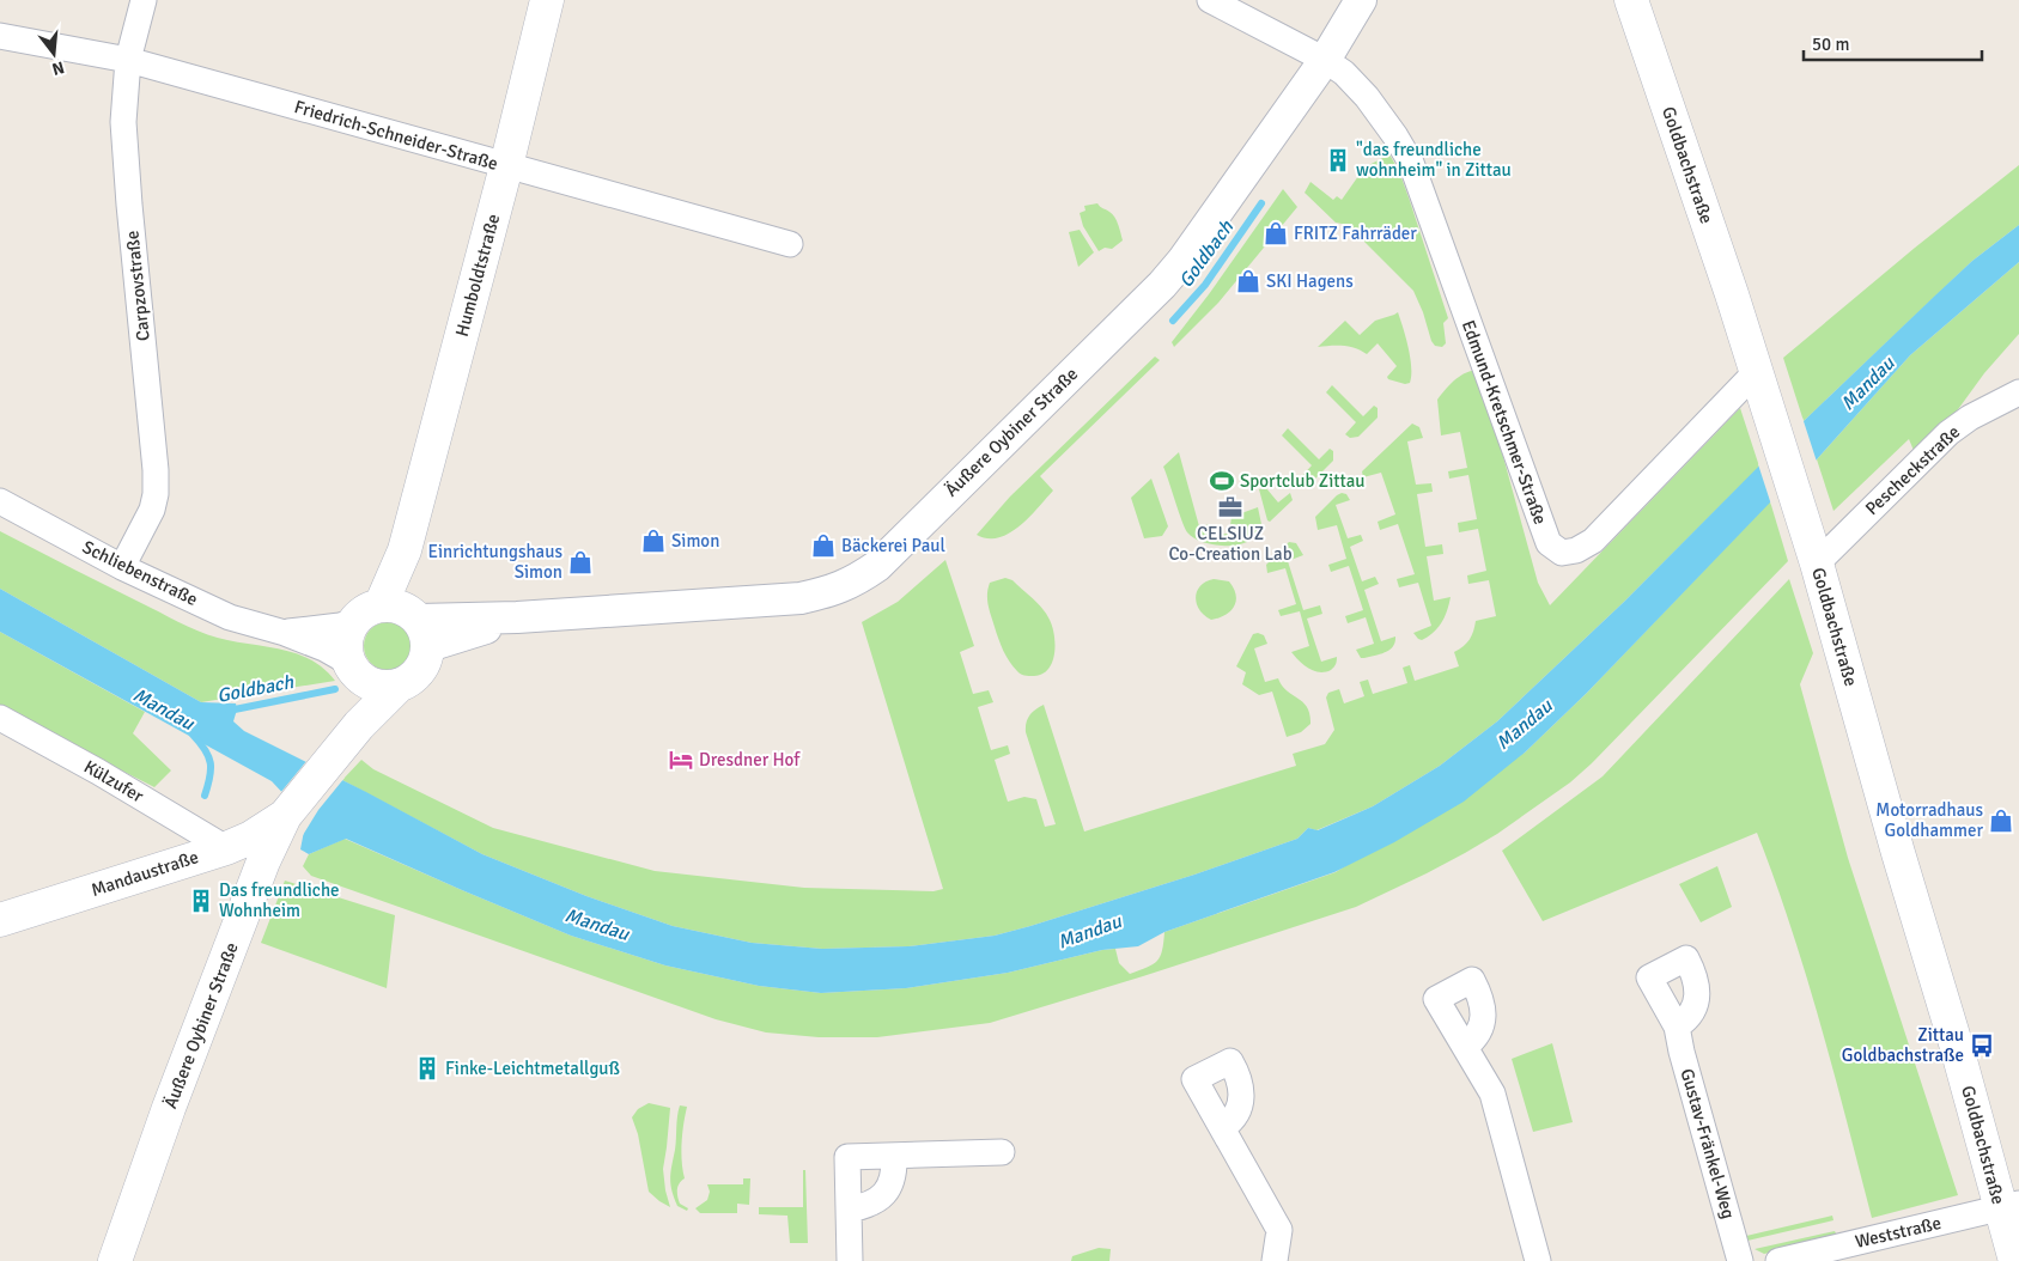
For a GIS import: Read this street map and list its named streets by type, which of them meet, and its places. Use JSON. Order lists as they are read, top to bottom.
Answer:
{
  "streets": {
    "main road": [
      "Goldbachstraße",
      "Humboldtstraße",
      "Äußere Oybiner Straße",
      "Mandaustraße"
    ],
    "street": [
      "Friedrich-Schneider-Straße",
      "Carpzovstraße",
      "Edmund-Kretschmer-Straße",
      "Pescheckstraße",
      "Schliebenstraße",
      "Külzufer",
      "Gustav-Fränkel-Weg",
      "Weststraße"
    ]
  },
  "crossings": [
    ["Friedrich-Schneider-Straße", "Humboldtstraße"],
    ["Friedrich-Schneider-Straße", "Carpzovstraße"],
    ["Goldbachstraße", "Edmund-Kretschmer-Straße"],
    ["Goldbachstraße", "Pescheckstraße"],
    ["Goldbachstraße", "Weststraße"],
    ["Humboldtstraße", "Äußere Oybiner Straße"],
    ["Humboldtstraße", "Schliebenstraße"],
    ["Humboldtstraße", "Mandaustraße"],
    ["Carpzovstraße", "Schliebenstraße"],
    ["Edmund-Kretschmer-Straße", "Äußere Oybiner Straße"],
    ["Äußere Oybiner Straße", "Schliebenstraße"],
    ["Äußere Oybiner Straße", "Külzufer"],
    ["Äußere Oybiner Straße", "Mandaustraße"],
    ["Schliebenstraße", "Mandaustraße"],
    ["Külzufer", "Mandaustraße"]
  ],
  "water": ["Goldbach", "Mandau"],
  "places": {
    "building": ["\"das freundliche wohnheim\" in Zittau", "Das freundliche Wohnheim", "Finke-Leichtmetallguß"],
    "shop": [
      "FRITZ Fahrräder",
      "SKI Hagens",
      "Simon",
      "Bäckerei Paul",
      "Einrichtungshaus Simon",
      "Motorradhaus Goldhammer"
    ],
    "sports": ["Sportclub Zittau"],
    "office": ["CELSIUZ Co-Creation Lab"],
    "hotel": ["Dresdner Hof"],
    "bus stop": ["Zittau Goldbachstraße"]
  },
  "scale_bar": "50 m",
  "north": "bottom"
}
